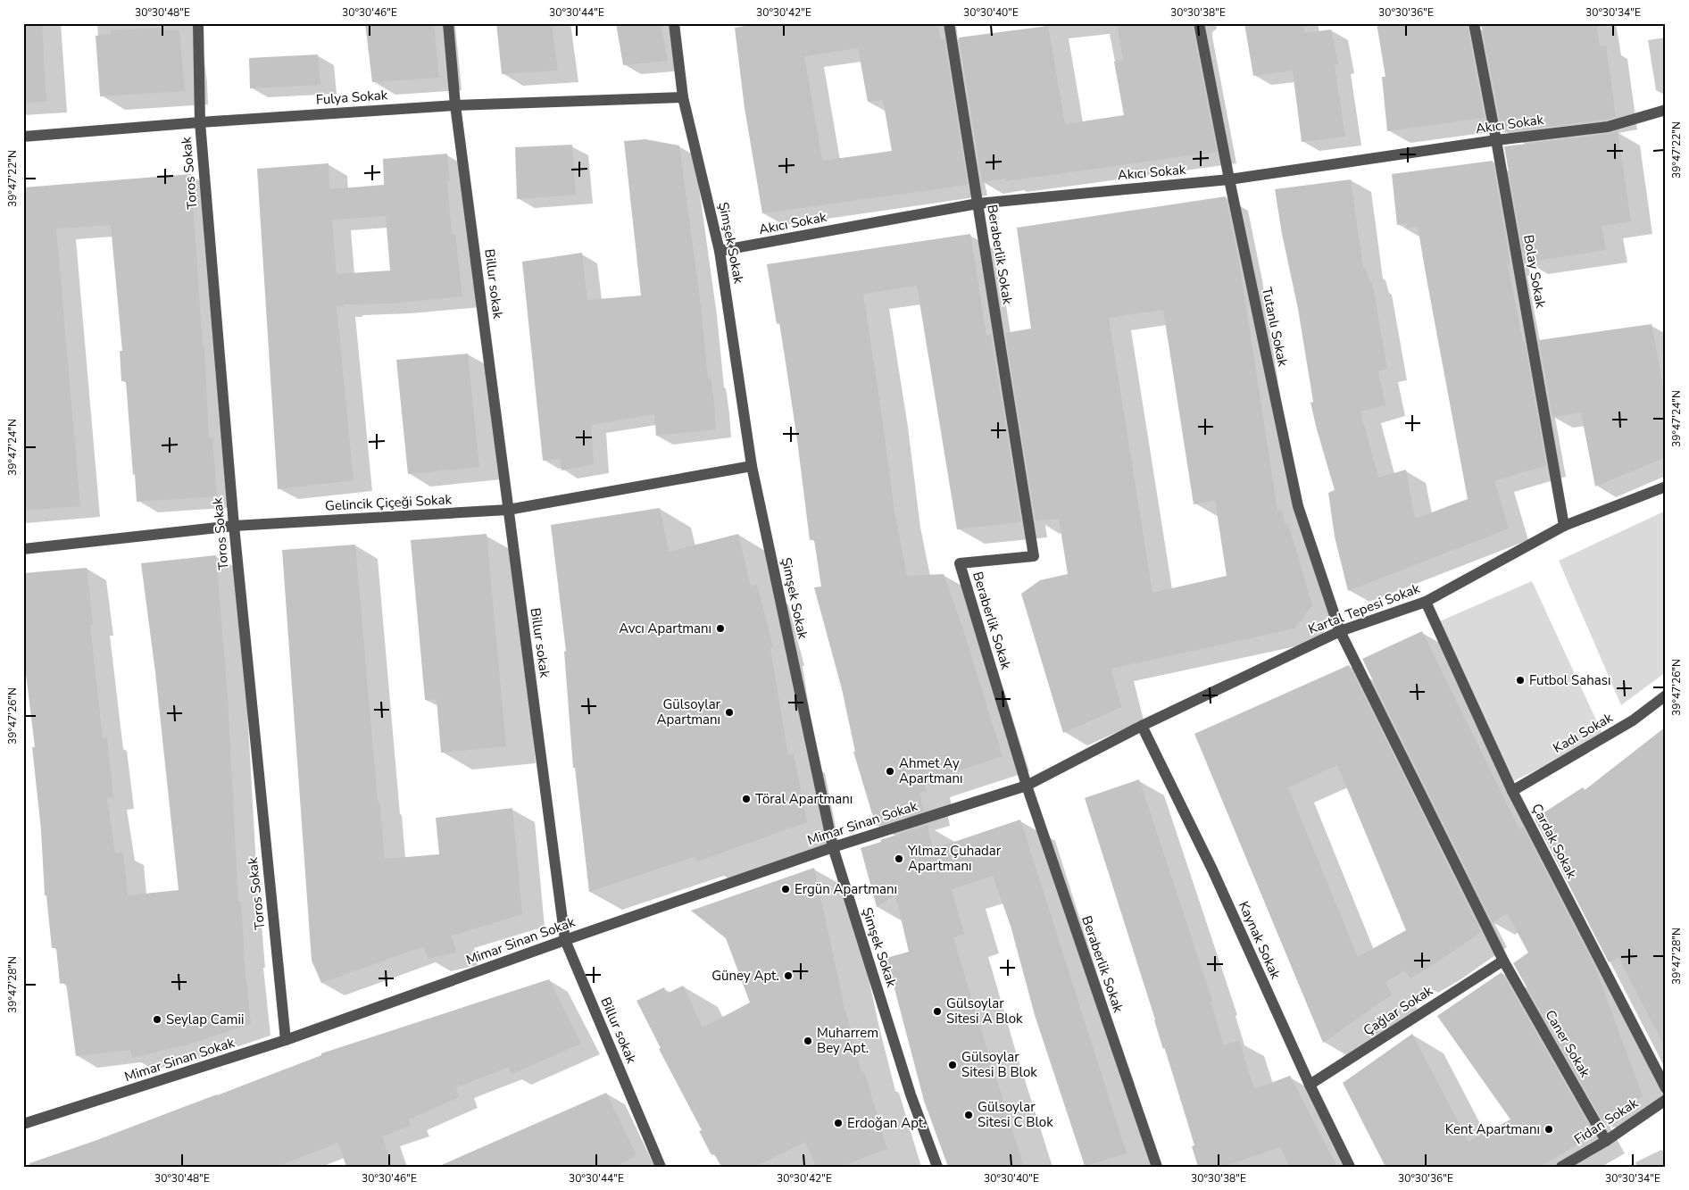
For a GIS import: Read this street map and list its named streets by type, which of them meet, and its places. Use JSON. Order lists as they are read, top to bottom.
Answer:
{
  "streets": {
    "street": [
      "Fulya Sokak",
      "Akıcı Sokak",
      "Toros Sokak",
      "Şimşek Sokak",
      "Beraberlik Sokak",
      "Bolay Sokak",
      "Billur sokak",
      "Tutanlı Sokak",
      "Gelincik Çiçeği Sokak",
      "Kartal Tepesi Sokak",
      "Kadı Sokak",
      "Mimar Sinan Sokak",
      "Çardak Sokak",
      "Kaynak Sokak",
      "Çağlar Sokak",
      "Caner Sokak",
      "Fidan Sokak"
    ]
  },
  "crossings": [
    ["Fulya Sokak", "Toros Sokak"],
    ["Fulya Sokak", "Şimşek Sokak"],
    ["Fulya Sokak", "Billur sokak"],
    ["Akıcı Sokak", "Şimşek Sokak"],
    ["Akıcı Sokak", "Beraberlik Sokak"],
    ["Akıcı Sokak", "Bolay Sokak"],
    ["Akıcı Sokak", "Tutanlı Sokak"],
    ["Toros Sokak", "Gelincik Çiçeği Sokak"],
    ["Toros Sokak", "Mimar Sinan Sokak"],
    ["Şimşek Sokak", "Gelincik Çiçeği Sokak"],
    ["Şimşek Sokak", "Mimar Sinan Sokak"],
    ["Beraberlik Sokak", "Kartal Tepesi Sokak"],
    ["Beraberlik Sokak", "Mimar Sinan Sokak"],
    ["Bolay Sokak", "Kartal Tepesi Sokak"],
    ["Billur sokak", "Gelincik Çiçeği Sokak"],
    ["Billur sokak", "Mimar Sinan Sokak"],
    ["Tutanlı Sokak", "Kartal Tepesi Sokak"],
    ["Tutanlı Sokak", "Çağlar Sokak"],
    ["Tutanlı Sokak", "Caner Sokak"],
    ["Kartal Tepesi Sokak", "Mimar Sinan Sokak"],
    ["Kartal Tepesi Sokak", "Çardak Sokak"],
    ["Kartal Tepesi Sokak", "Kaynak Sokak"],
    ["Kadı Sokak", "Çardak Sokak"],
    ["Kaynak Sokak", "Çağlar Sokak"],
    ["Çağlar Sokak", "Caner Sokak"],
    ["Caner Sokak", "Fidan Sokak"]
  ],
  "places": [
    "Avcı Apartmanı",
    "Futbol Sahası",
    "Gülsoylar Apartmanı",
    "Ahmet Ay Apartmanı",
    "Töral Apartmanı",
    "Yılmaz Çuhadar Apartmanı",
    "Ergün Apartmanı",
    "Güney Apt.",
    "Gülsoylar Sitesi A Blok",
    "Seylap Camii",
    "Muharrem Bey Apt.",
    "Gülsoylar Sitesi B Blok",
    "Gülsoylar Sitesi C Blok",
    "Erdoğan Apt.",
    "Kent Apartmanı"
  ],
  "coordinates": [
    "30°30'48\"E",
    "30°30'46\"E",
    "30°30'44\"E",
    "30°30'42\"E",
    "30°30'40\"E",
    "30°30'38\"E",
    "30°30'36\"E",
    "30°30'34\"E",
    "39°47'22\"N",
    "39°47'24\"N",
    "39°47'26\"N",
    "39°47'28\"N"
  ]
}
